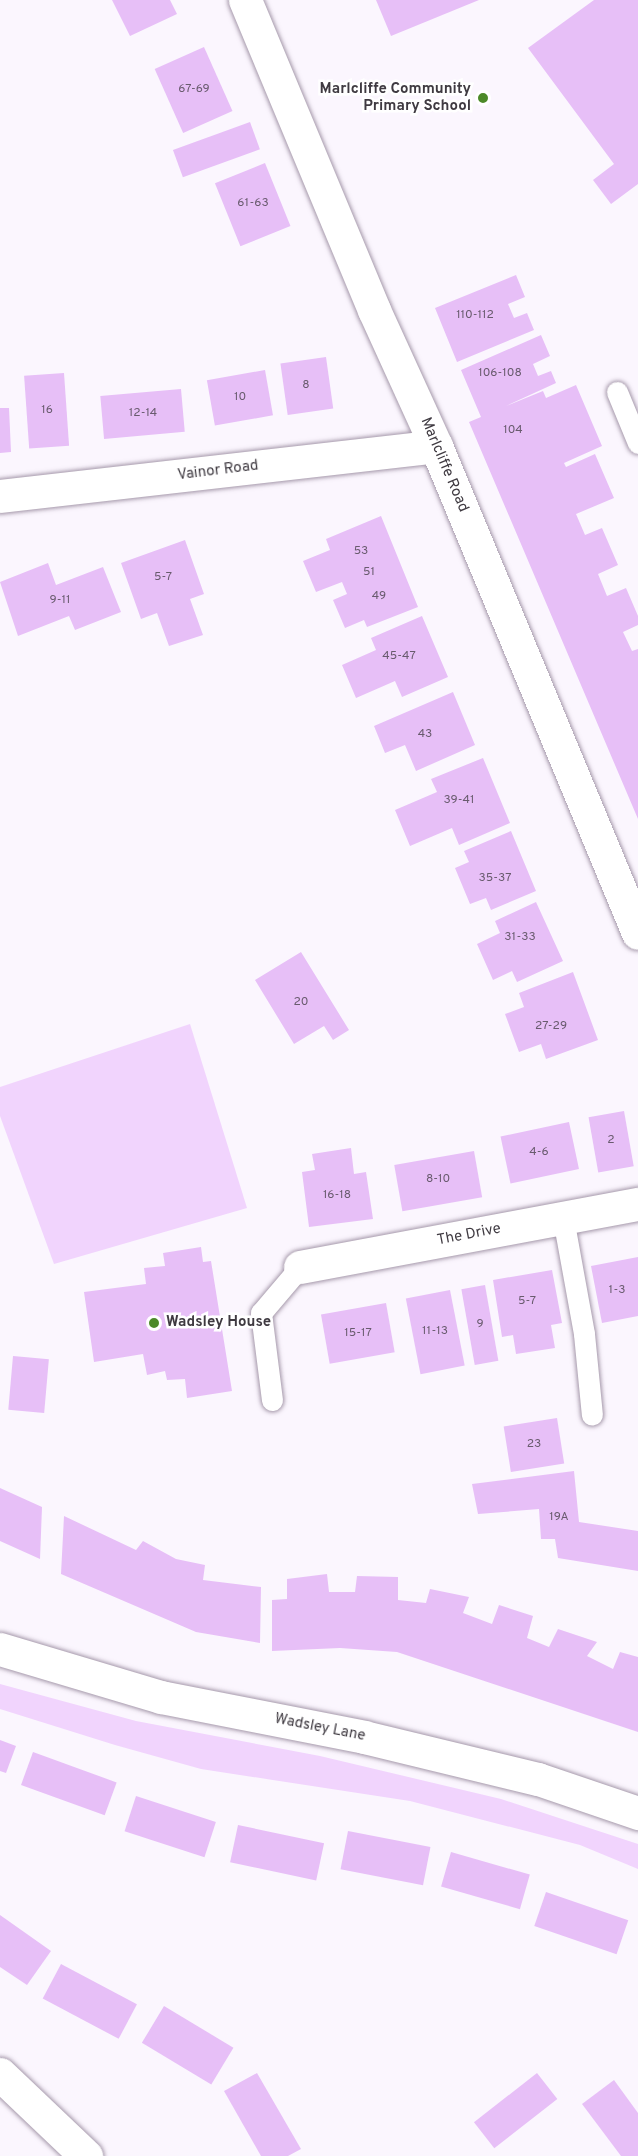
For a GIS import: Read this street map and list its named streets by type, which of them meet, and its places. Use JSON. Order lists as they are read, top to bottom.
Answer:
{
  "streets": {
    "street": [
      "Marlcliffe Road",
      "Vainor Road",
      "The Drive",
      "Wadsley Lane"
    ]
  },
  "crossings": [
    ["Marlcliffe Road", "Vainor Road"]
  ],
  "places": ["Marlcliffe Community Primary School", "Wadsley House"],
  "house_numbers": [
    "67-69",
    "61-63",
    "110-112",
    "106-108",
    "8",
    "10",
    "16",
    "12-14",
    "104",
    "53",
    "51",
    "5-7",
    "49",
    "9-11",
    "45-47",
    "43",
    "39-41",
    "35-37",
    "31-33",
    "20",
    "27-29",
    "2",
    "4-6",
    "8-10",
    "16-18",
    "1-3",
    "5-7",
    "9",
    "11-13",
    "15-17",
    "23",
    "19A"
  ]
}
